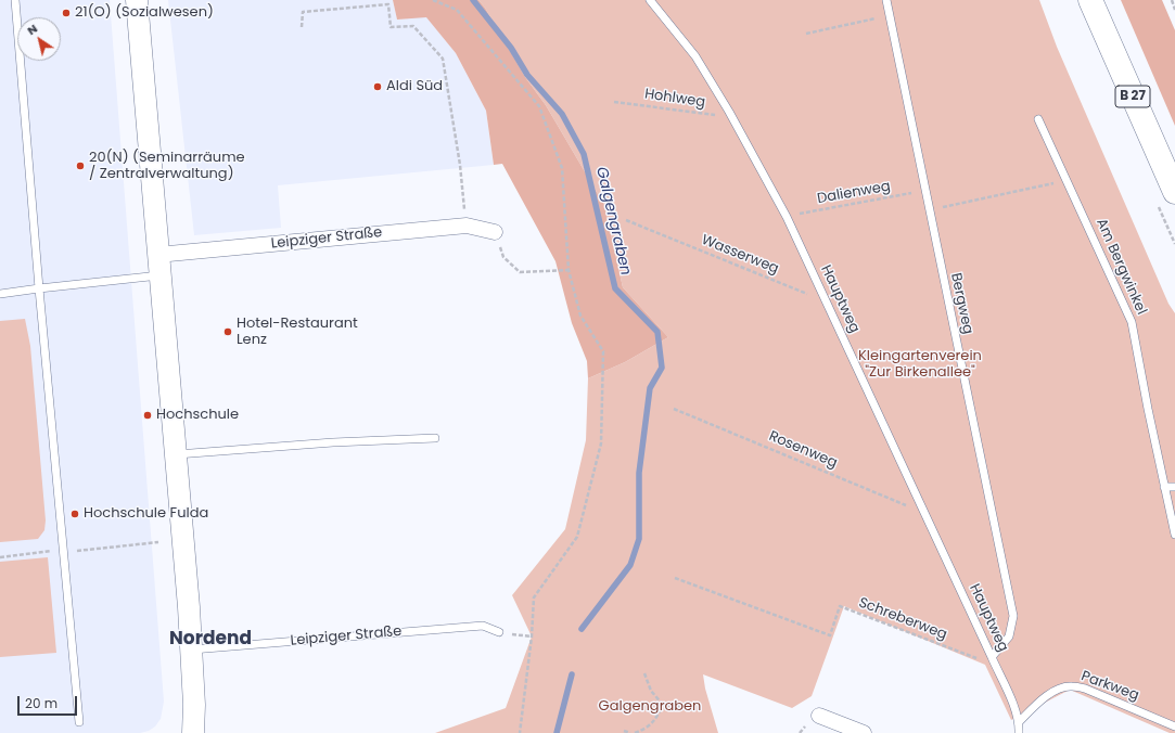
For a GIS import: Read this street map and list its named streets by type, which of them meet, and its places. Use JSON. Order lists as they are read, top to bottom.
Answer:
{
  "streets": {
    "highway": ["B 27"],
    "street": ["Leipziger Straße"],
    "lane": [
      "Am Bergwinkel",
      "Hauptweg",
      "Bergweg",
      "Parkweg"
    ],
    "path": [
      "Hohlweg",
      "Dalienweg",
      "Wasserweg",
      "Rosenweg",
      "Schreberweg"
    ]
  },
  "crossings": [
    ["Hohlweg", "Hauptweg"],
    ["Dalienweg", "Hauptweg"],
    ["Dalienweg", "Bergweg"],
    ["Hauptweg", "Bergweg"],
    ["Hauptweg", "Rosenweg"],
    ["Hauptweg", "Schreberweg"],
    ["Hauptweg", "Parkweg"]
  ],
  "districts": ["Nordend"],
  "water": ["Galgengraben"],
  "parks": ["Kleingartenverein \"Zur Birkenallee\"", "Galgengraben"],
  "places": [
    "21(O) (Sozialwesen)",
    "Aldi Süd",
    "20(N) (Seminarräume / Zentralverwaltung)",
    "Hotel-Restaurant Lenz",
    "Hochschule",
    "Hochschule Fulda"
  ],
  "scale_bar": "20 m",
  "north": "top left"
}
